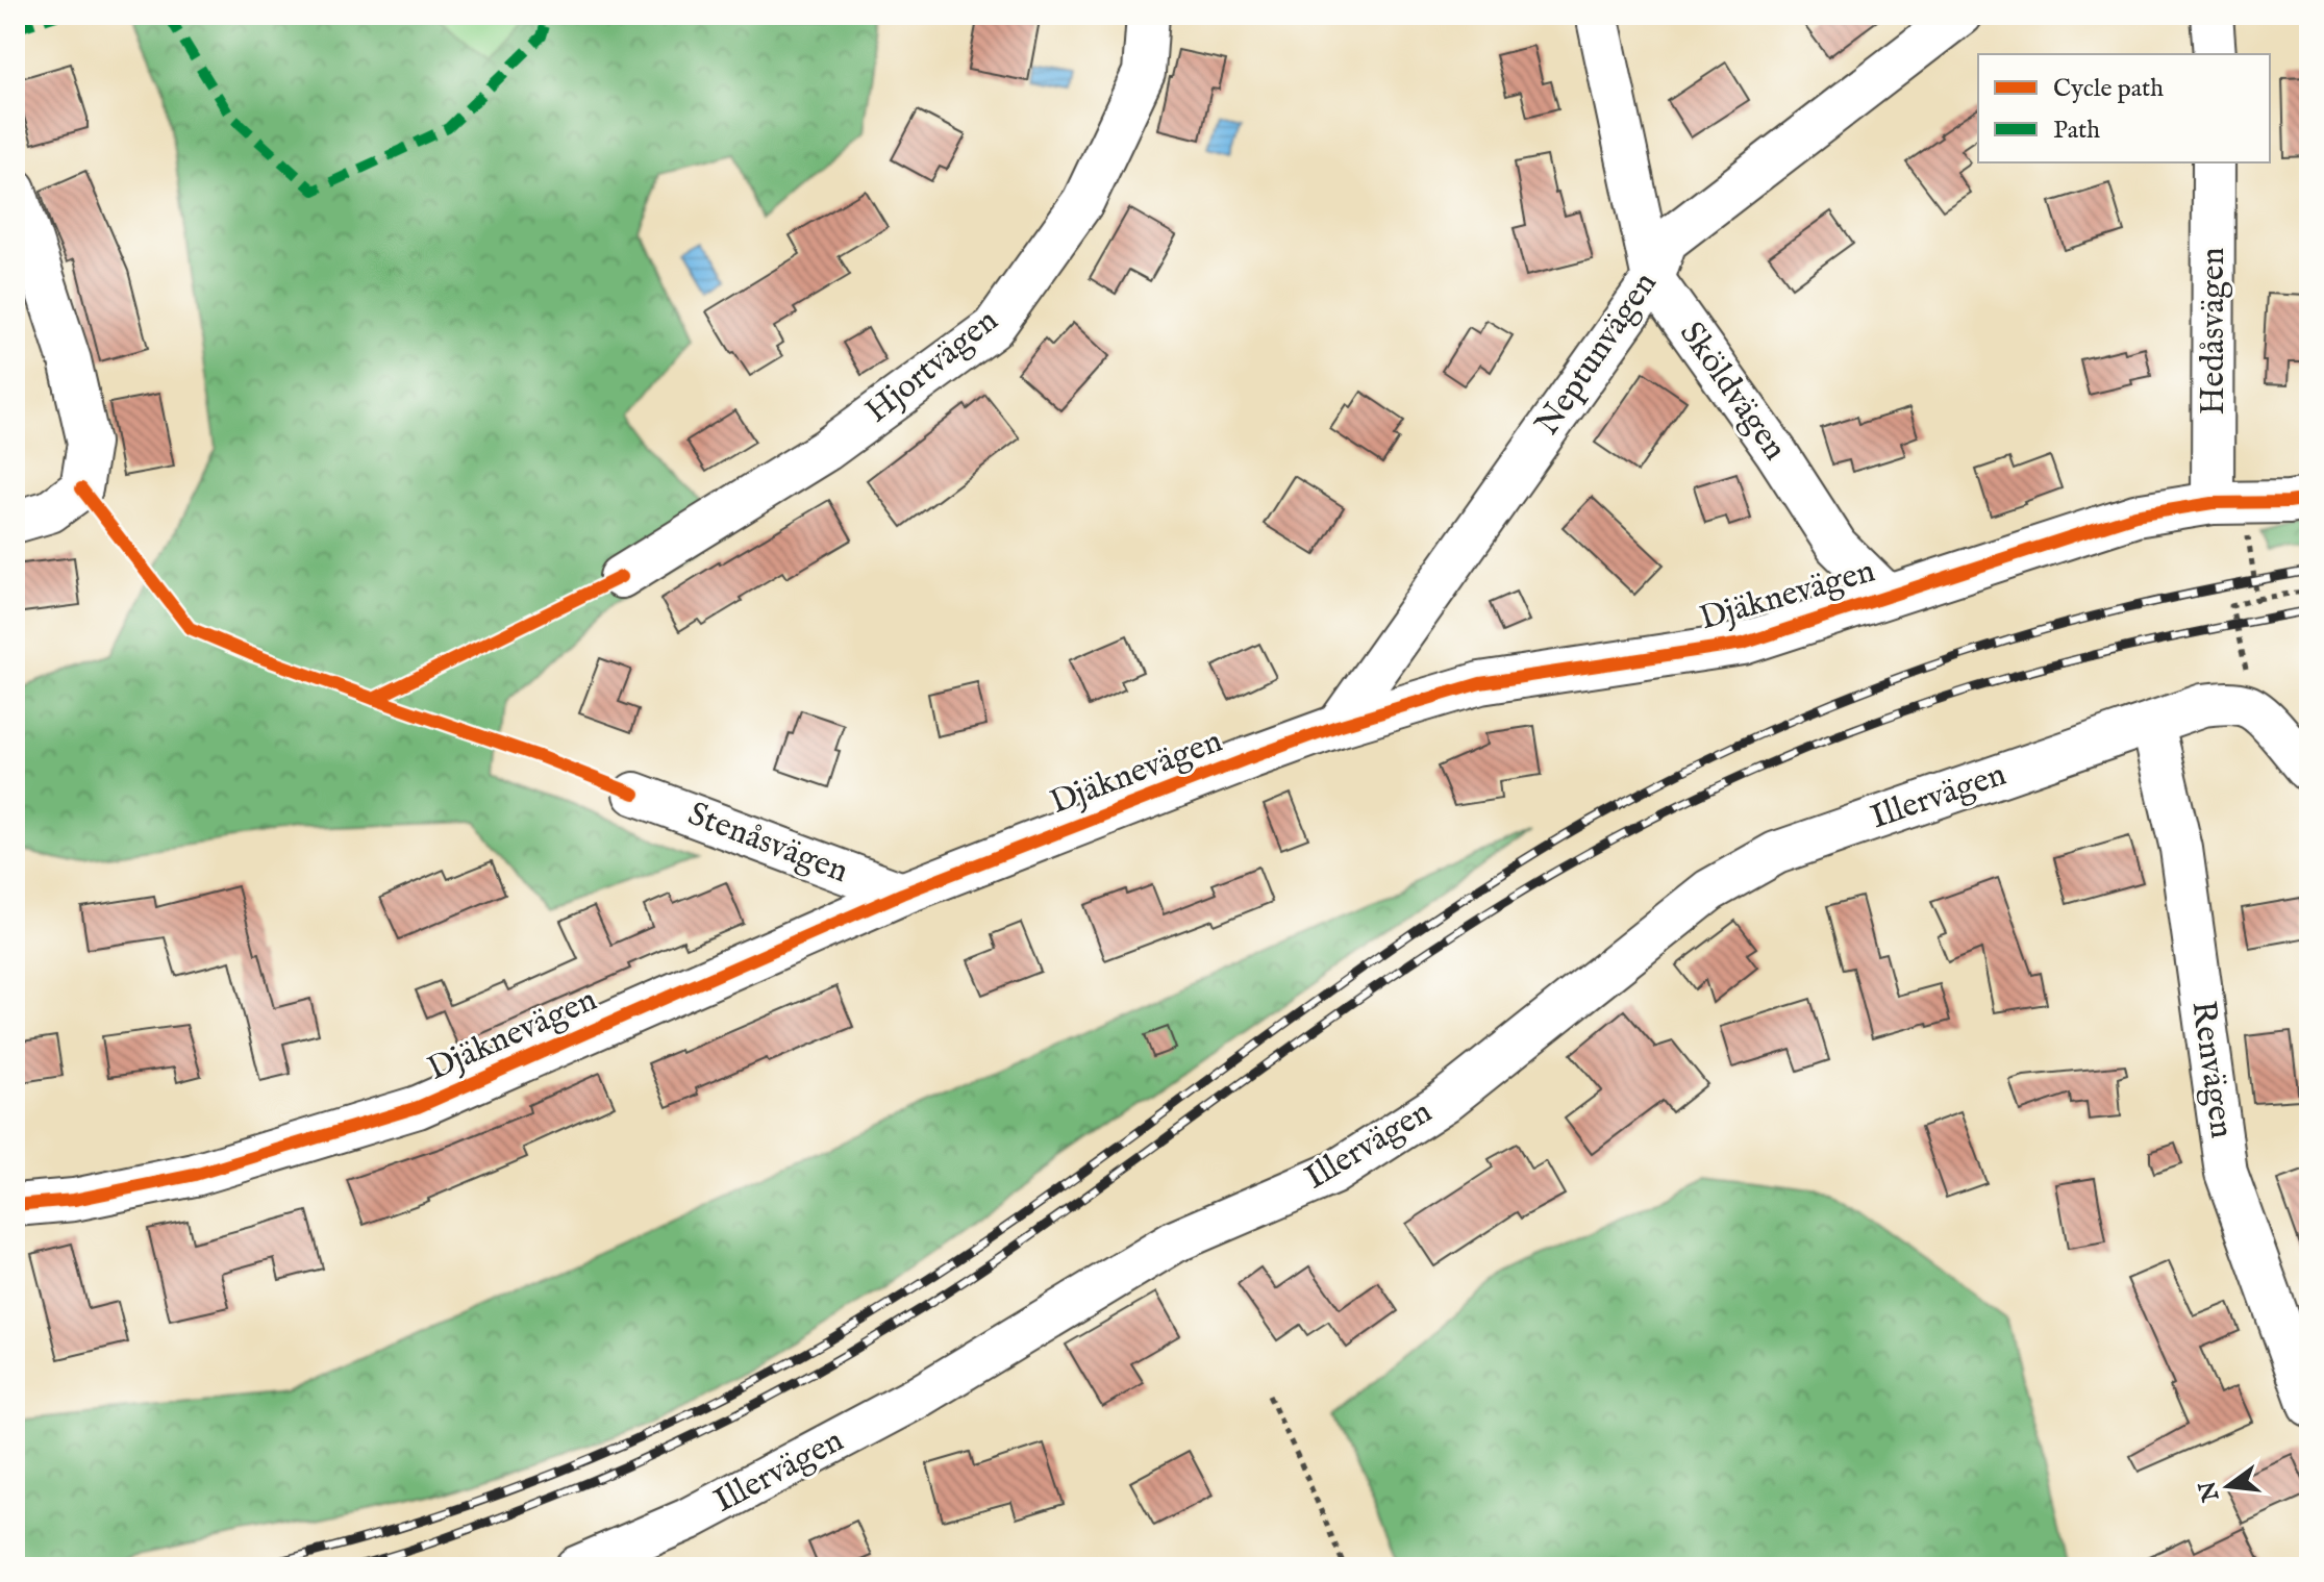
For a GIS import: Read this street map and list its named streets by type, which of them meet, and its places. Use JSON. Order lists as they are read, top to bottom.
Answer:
{
  "streets": {
    "street": [
      "Hedåsvägen",
      "Neptunvägen",
      "Hjortvägen",
      "Sköldvägen",
      "Djäknevägen",
      "Illervägen",
      "Stenåsvägen",
      "Renvägen"
    ]
  },
  "crossings": [
    ["Hedåsvägen", "Djäknevägen"],
    ["Neptunvägen", "Sköldvägen"],
    ["Neptunvägen", "Djäknevägen"],
    ["Sköldvägen", "Djäknevägen"],
    ["Djäknevägen", "Stenåsvägen"],
    ["Illervägen", "Renvägen"]
  ],
  "legend": ["Cycle path", "Path"],
  "north": "left"
}
